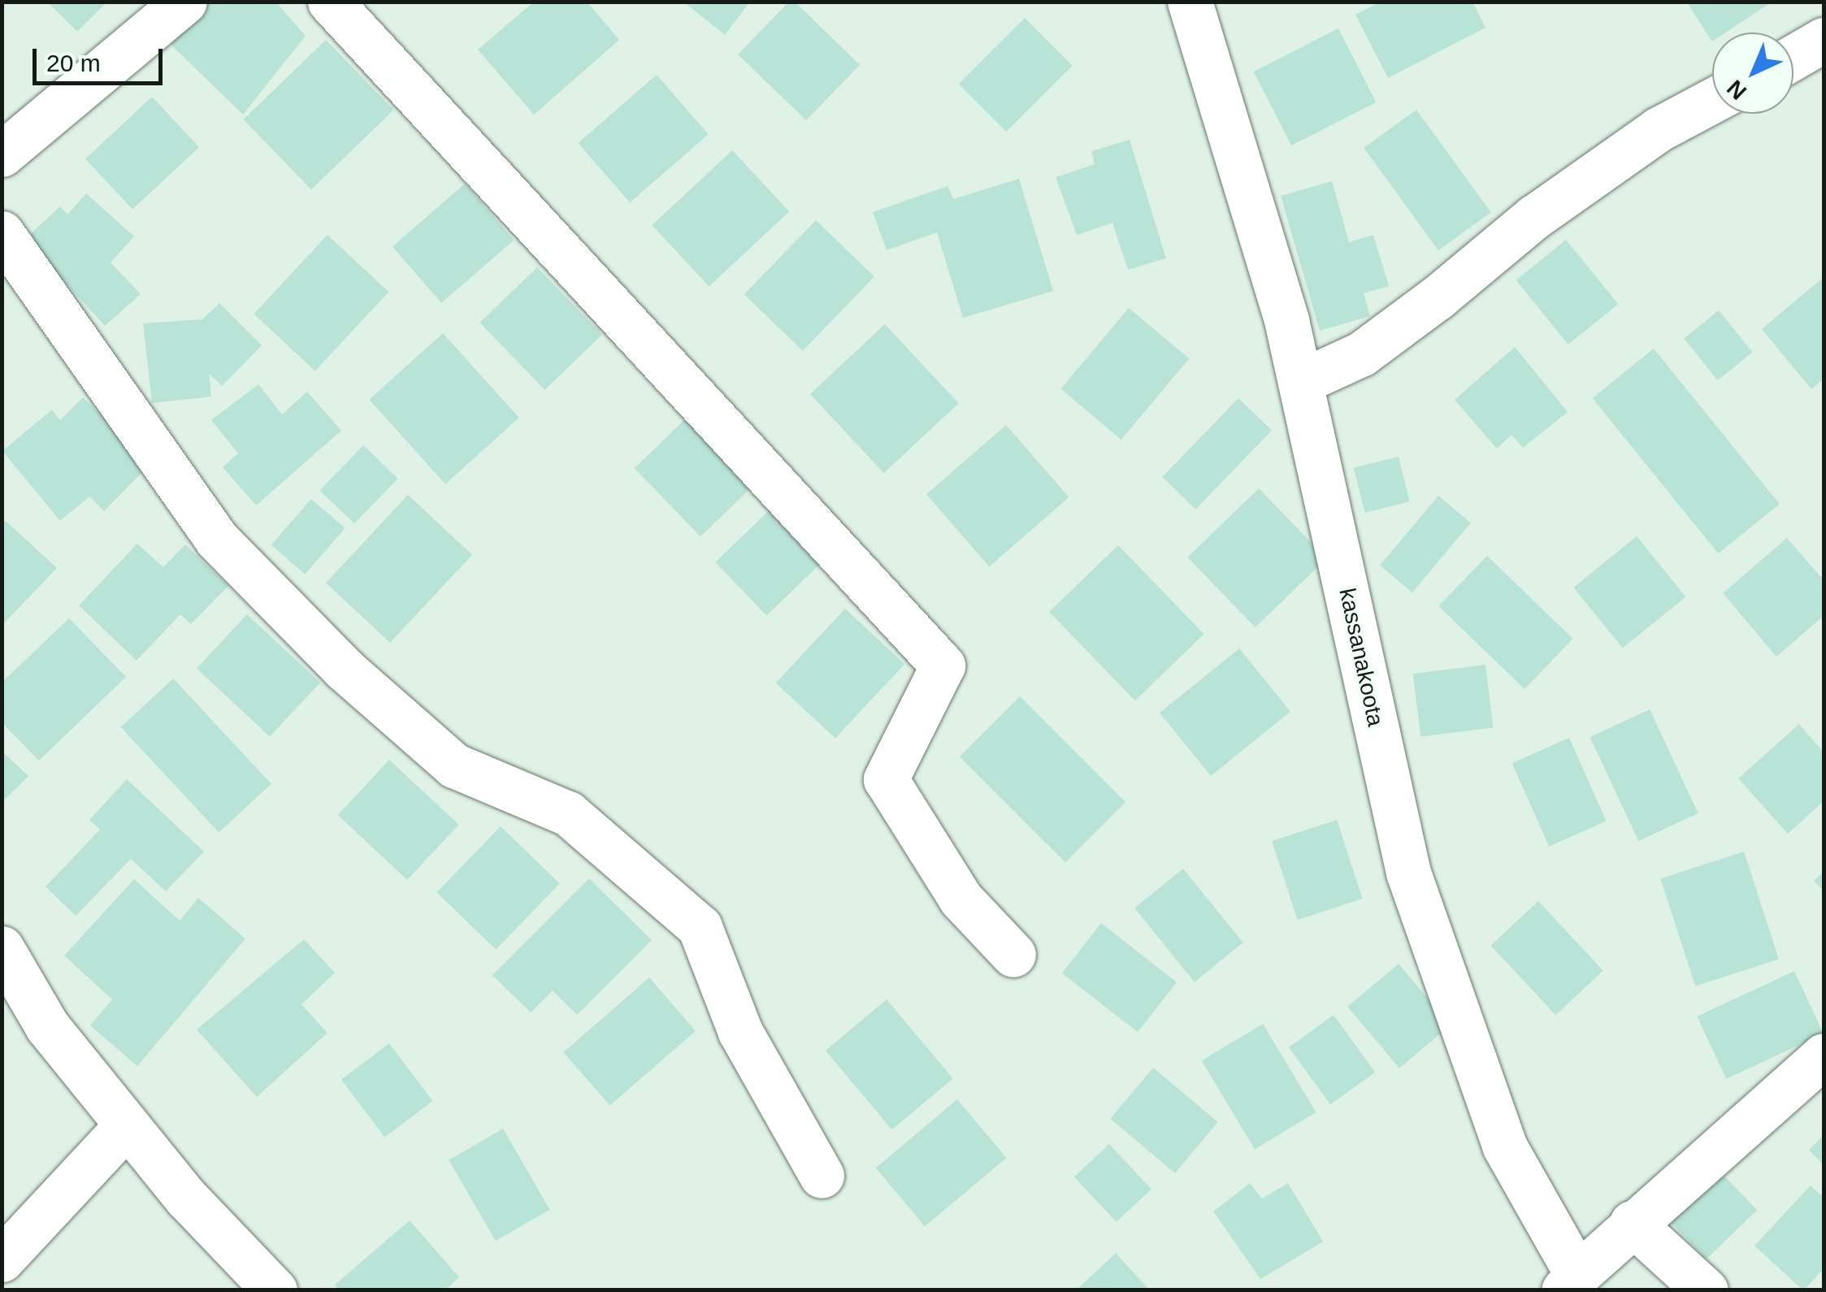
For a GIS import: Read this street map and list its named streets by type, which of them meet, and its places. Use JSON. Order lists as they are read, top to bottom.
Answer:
{
  "streets": {
    "street": ["kassanakoota"]
  },
  "scale_bar": "20 m",
  "north": "bottom left"
}
